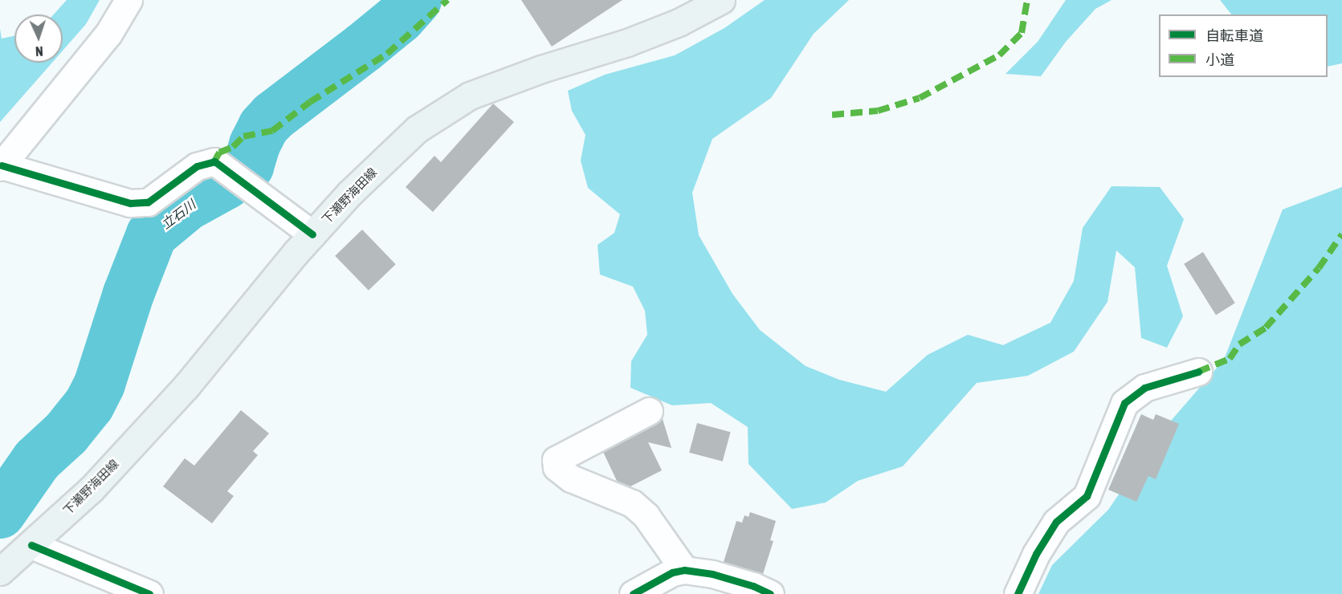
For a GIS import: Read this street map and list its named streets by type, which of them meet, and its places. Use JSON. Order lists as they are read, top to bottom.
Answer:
{
  "streets": {
    "main road": ["下瀬野海田線"]
  },
  "water": ["立石川"],
  "legend": ["自転車道", "小道"],
  "north": "bottom"
}
